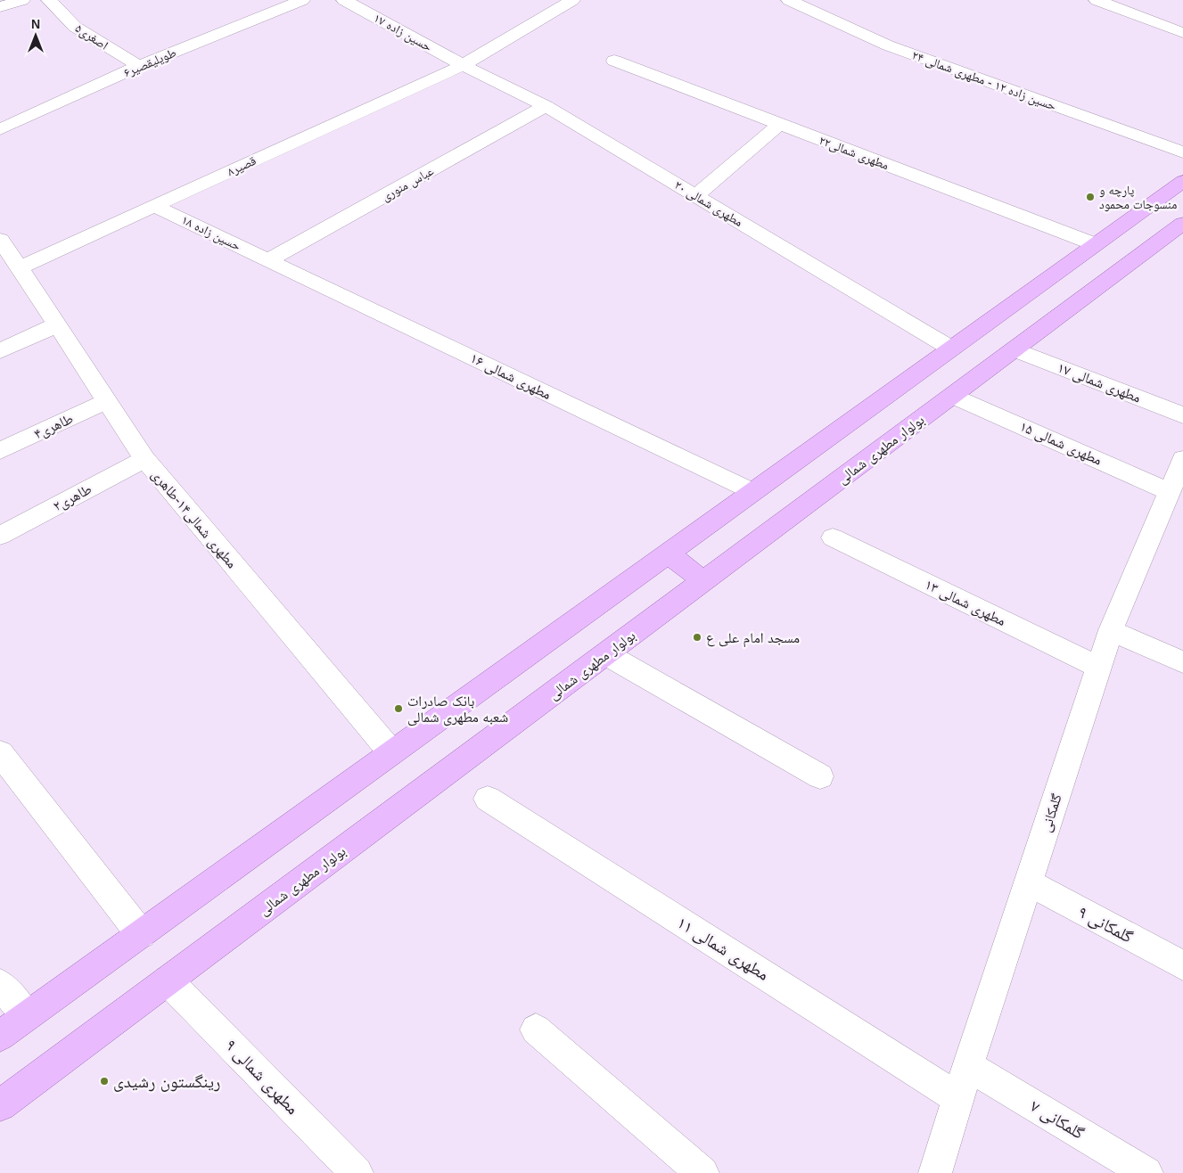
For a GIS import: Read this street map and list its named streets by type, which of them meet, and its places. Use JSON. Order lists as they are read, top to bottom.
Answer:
{
  "streets": {
    "main road": ["بولوار مطهری شمالی"],
    "street": [
      "حسین زاده ۱۷",
      "اصغری۵",
      "طویلیقصیر۶",
      "حسین زاده ۱۲ - مطهری شمالی ۲۴",
      "مطهری شمالی۲۲",
      "قصیر۸",
      "عباس منوری",
      "مطهری شمالی ۲۰",
      "حسین زاده ۱۸",
      "مطهری شمالی ۱۶",
      "مطهری شمالی ۱۷",
      "طاهری۴",
      "مطهری شمالی ۱۵",
      "طاهری۲",
      "مطهری شمالی۱۴-طاهری",
      "مطهری شمالی ۱۳",
      "گلمکانی",
      "گلمکانی ۹",
      "مطهری شمالی ۱۱",
      "مطهری شمالی ۹",
      "گلمکانی ۷"
    ]
  },
  "crossings": [
    ["حسین زاده ۱۷", "قصیر۸"],
    ["حسین زاده ۱۷", "مطهری شمالی ۲۰"],
    ["اصغری۵", "طویلیقصیر۶"],
    ["قصیر۸", "مطهری شمالی ۲۰"],
    ["قصیر۸", "حسین زاده ۱۸"],
    ["قصیر۸", "مطهری شمالی۱۴-طاهری"],
    ["عباس منوری", "مطهری شمالی ۲۰"],
    ["عباس منوری", "حسین زاده ۱۸"],
    ["عباس منوری", "مطهری شمالی ۱۶"],
    ["حسین زاده ۱۸", "مطهری شمالی ۱۶"],
    ["مطهری شمالی ۱۷", "بولوار مطهری شمالی"],
    ["طاهری۴", "مطهری شمالی۱۴-طاهری"],
    ["مطهری شمالی ۱۵", "بولوار مطهری شمالی"],
    ["مطهری شمالی ۱۵", "گلمکانی"],
    ["بولوار مطهری شمالی", "مطهری شمالی ۹"],
    ["طاهری۲", "مطهری شمالی۱۴-طاهری"],
    ["مطهری شمالی ۱۳", "گلمکانی"],
    ["گلمکانی", "گلمکانی ۹"],
    ["گلمکانی", "مطهری شمالی ۱۱"],
    ["گلمکانی", "گلمکانی ۷"]
  ],
  "places": [
    "پارچه و منسوجات محمود",
    "مسجد امام علی ع",
    "بانک صادرات شعبه مطهری شمالی",
    "رینگستون رشیدی"
  ],
  "north": "top"
}
